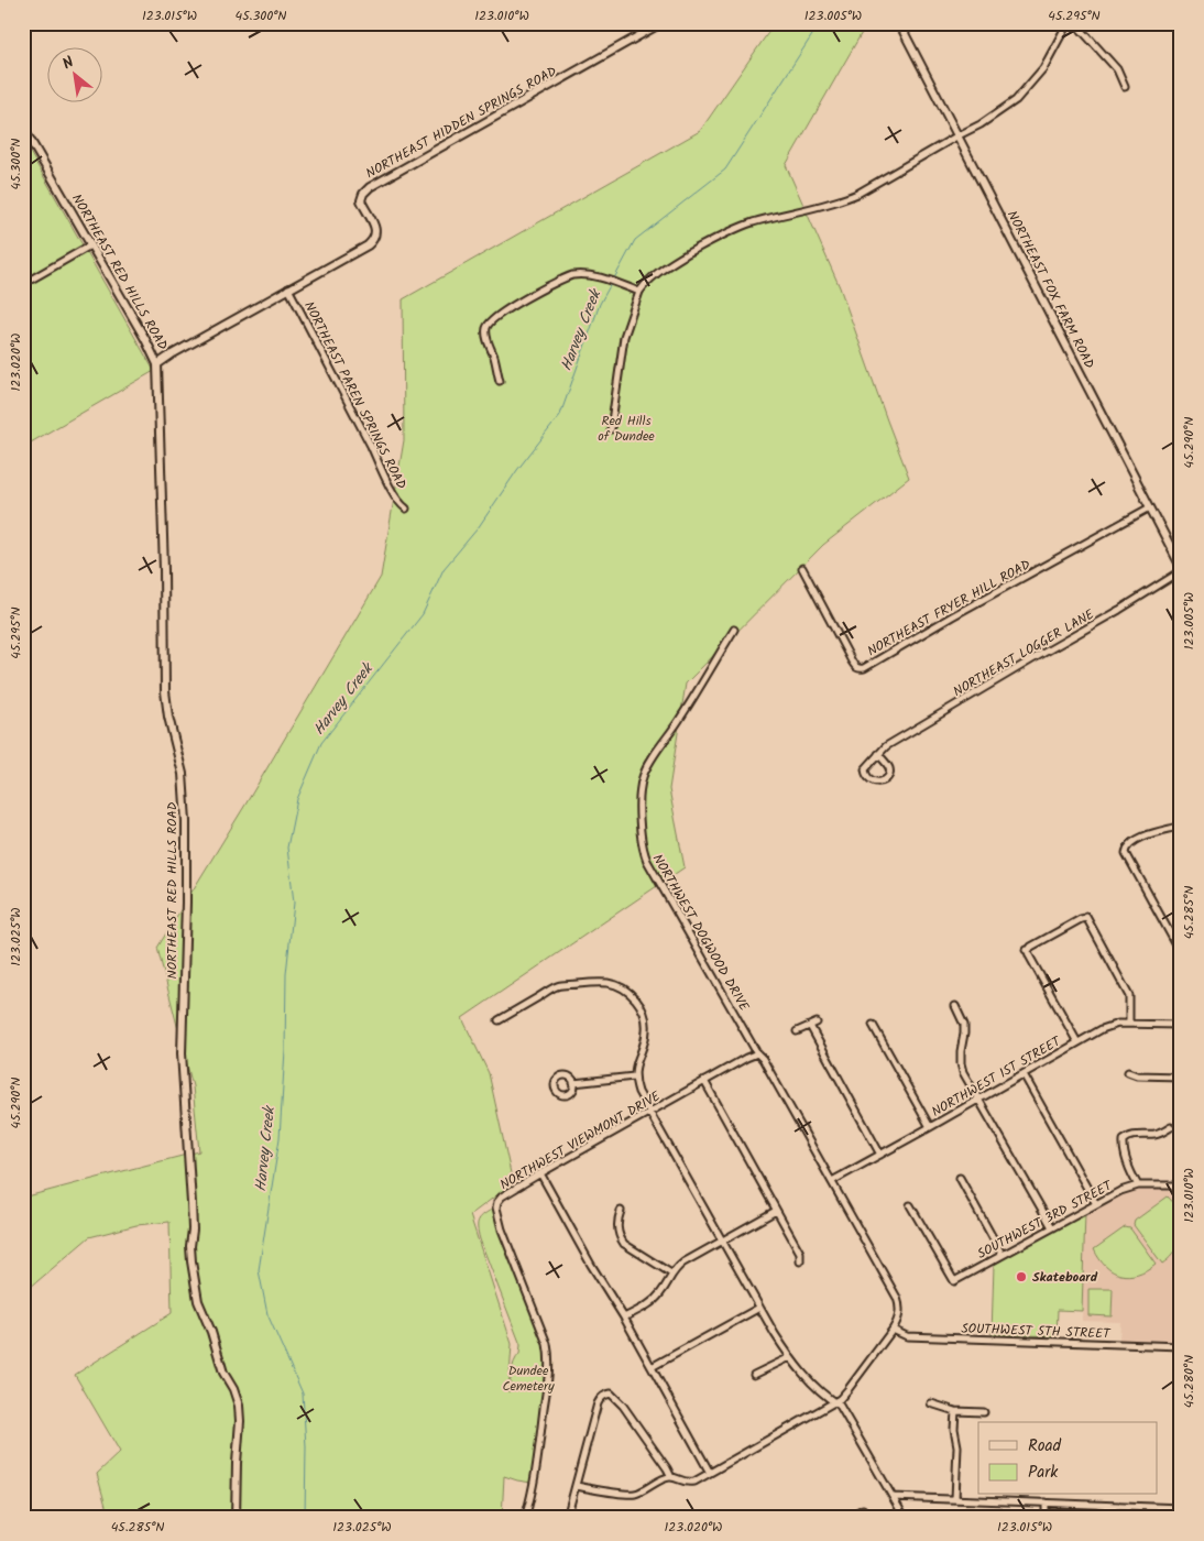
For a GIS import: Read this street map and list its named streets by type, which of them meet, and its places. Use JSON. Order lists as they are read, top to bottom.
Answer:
{
  "streets": {
    "street": [
      "NORTHEAST HIDDEN SPRINGS ROAD",
      "NORTHEAST RED HILLS ROAD",
      "NORTHEAST FOX FARM ROAD",
      "NORTHEAST PAREN SPRINGS ROAD",
      "NORTHEAST FRYER HILL ROAD",
      "NORTHEAST LOGGER LANE",
      "NORTHWEST DOGWOOD DRIVE",
      "NORTHWEST 1ST STREET",
      "NORTHWEST VIEWMONT DRIVE",
      "SOUTHWEST 3RD STREET",
      "SOUTHWEST 5TH STREET"
    ]
  },
  "crossings": [
    ["NORTHEAST HIDDEN SPRINGS ROAD", "NORTHEAST RED HILLS ROAD"],
    ["NORTHEAST HIDDEN SPRINGS ROAD", "NORTHEAST PAREN SPRINGS ROAD"],
    ["NORTHEAST FOX FARM ROAD", "NORTHEAST FRYER HILL ROAD"],
    ["NORTHWEST DOGWOOD DRIVE", "NORTHWEST 1ST STREET"],
    ["NORTHWEST DOGWOOD DRIVE", "NORTHWEST VIEWMONT DRIVE"],
    ["NORTHWEST DOGWOOD DRIVE", "SOUTHWEST 5TH STREET"]
  ],
  "water": ["Harvey Creek"],
  "parks": ["Red Hills of Dundee", "Dundee Cemetery"],
  "places": ["Skateboard"],
  "legend": ["Road", "Park"],
  "north": "top left",
  "coordinates": [
    "123.015°W",
    "45.300°N",
    "123.010°W",
    "123.005°W",
    "45.295°N",
    "123.020°W",
    "45.290°N",
    "45.285°N",
    "123.025°W",
    "45.280°N"
  ]
}
